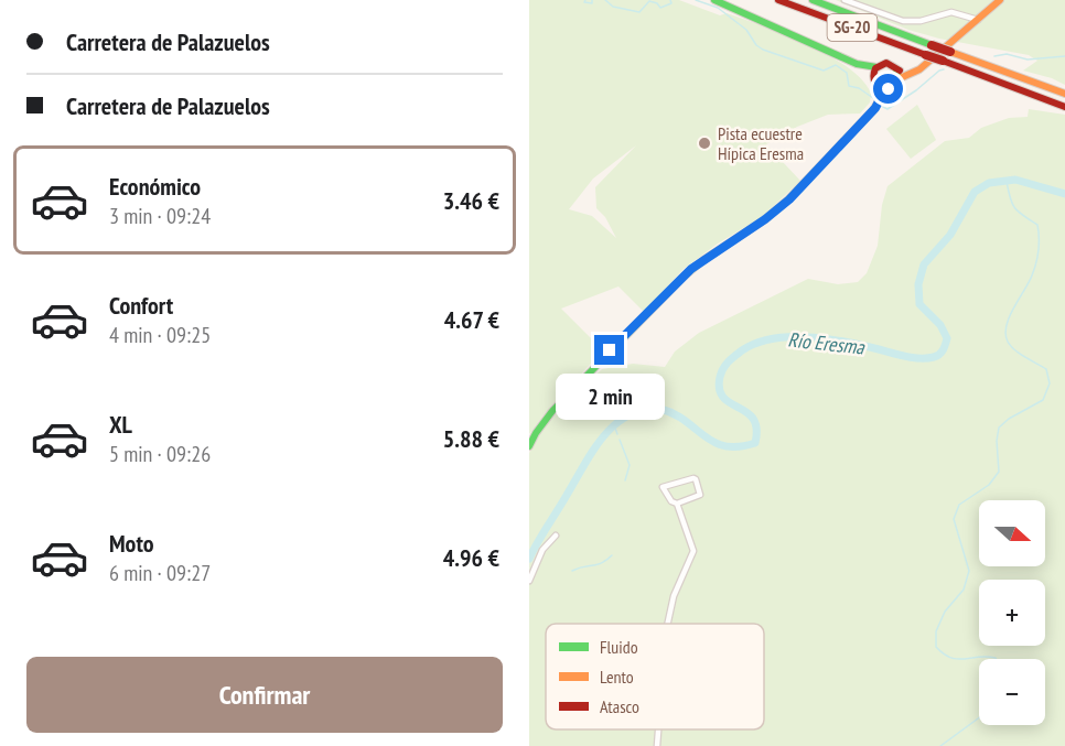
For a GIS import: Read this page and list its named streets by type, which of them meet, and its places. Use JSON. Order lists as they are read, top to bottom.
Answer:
{
  "streets": {
    "main road": ["SG-20"]
  },
  "water": ["Río Eresma"],
  "places": ["Pista ecuestre Hípica Eresma"],
  "legend": ["Fluido", "Lento", "Atasco"],
  "north": "right",
  "page": {
    "banner": ["Carretera de Palazuelos", "Carretera de Palazuelos"],
    "list": [
      {
        "name": "Económico",
        "note": "3 min · 09:24",
        "value": "3.46 €"
      },
      {
        "name": "Confort",
        "note": "4 min · 09:25",
        "value": "4.67 €"
      },
      {
        "name": "XL",
        "note": "5 min · 09:26",
        "value": "5.88 €"
      },
      {
        "name": "Moto",
        "note": "6 min · 09:27",
        "value": "4.96 €"
      }
    ],
    "bubble": "2 min",
    "map_buttons": ["+", "−"],
    "buttons": "Confirmar"
  }
}
